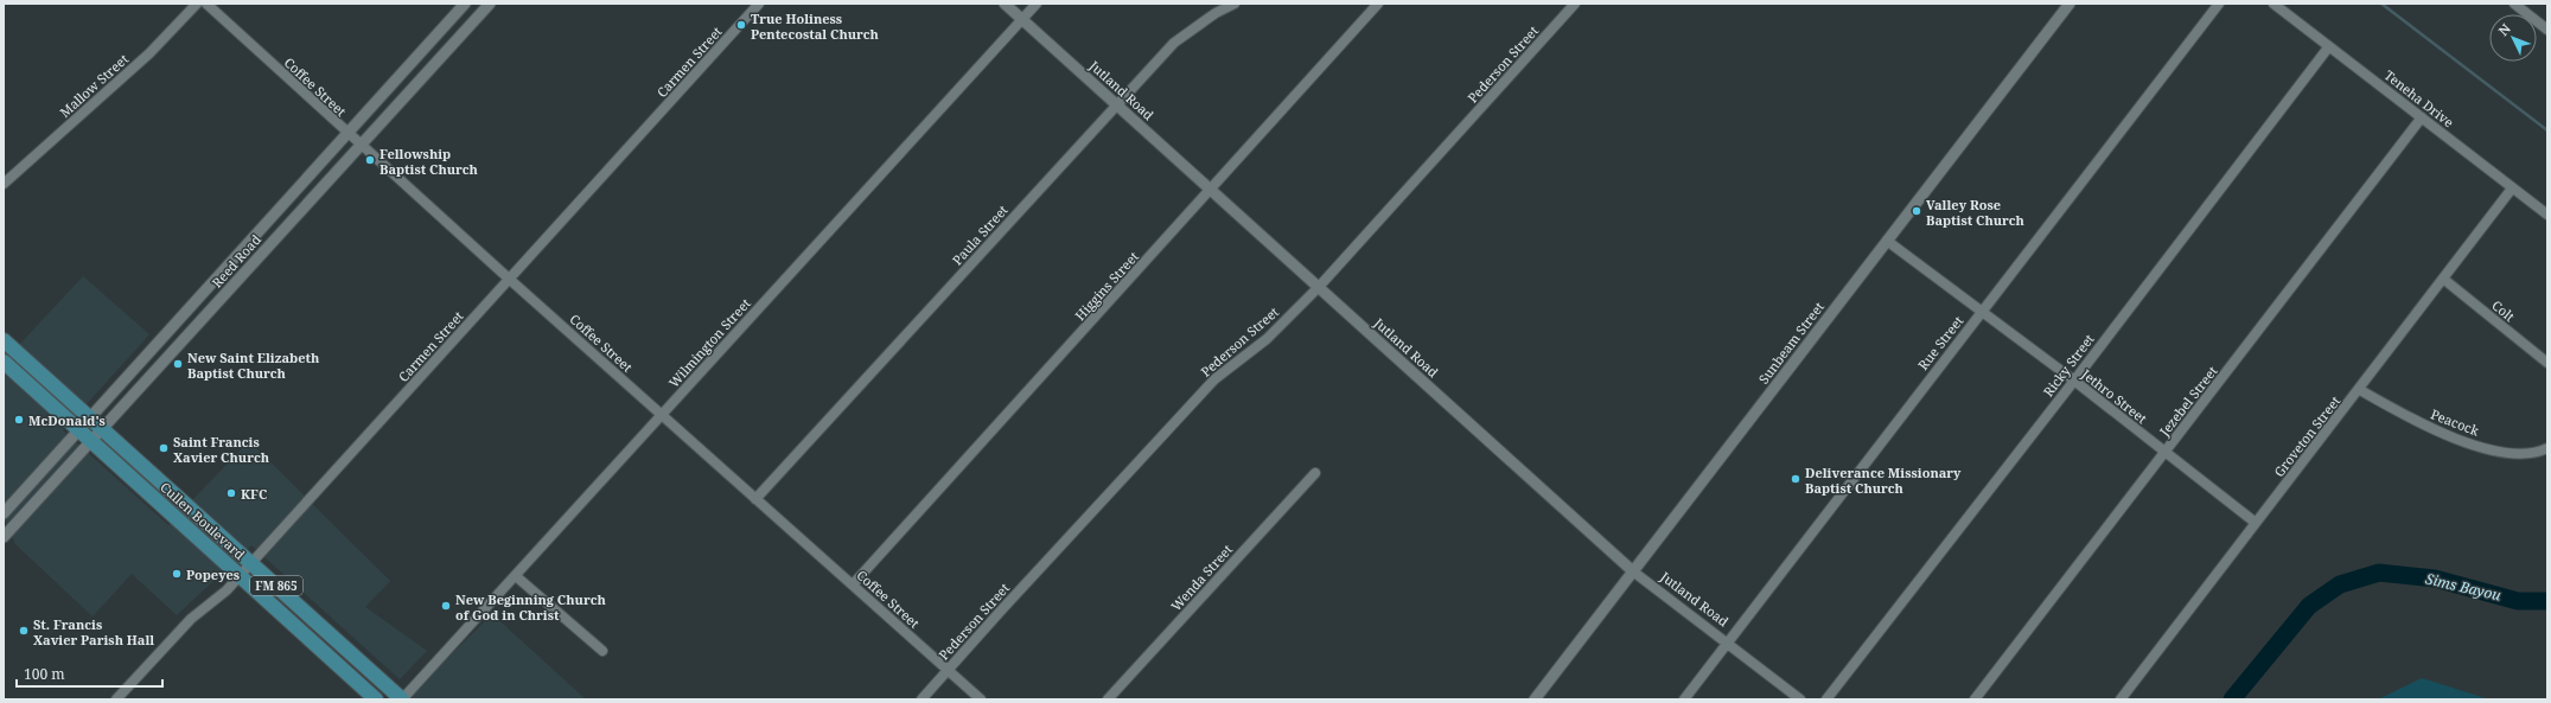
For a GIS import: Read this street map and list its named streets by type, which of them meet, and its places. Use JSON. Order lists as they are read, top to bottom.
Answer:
{
  "streets": {
    "main road": ["Cullen Boulevard", "FM 865"],
    "street": [
      "Carmen Street",
      "Pederson Street",
      "Mallow Street",
      "Coffee Street",
      "Jutland Road",
      "Teneha Drive",
      "Paula Street",
      "Reed Road",
      "Higgins Street",
      "Colt",
      "Wilmington Street",
      "Sunbeam Street",
      "Rue Street",
      "Ricky Street",
      "Jethro Street",
      "Jezebel Street",
      "Peacock",
      "Groveton Street",
      "Wenda Street"
    ]
  },
  "crossings": [
    ["Carmen Street", "Coffee Street"],
    ["Carmen Street", "Cullen Boulevard"],
    ["Pederson Street", "Coffee Street"],
    ["Pederson Street", "Jutland Road"],
    ["Coffee Street", "Paula Street"],
    ["Coffee Street", "Reed Road"],
    ["Coffee Street", "Higgins Street"],
    ["Coffee Street", "Wilmington Street"],
    ["Jutland Road", "Paula Street"],
    ["Jutland Road", "Higgins Street"],
    ["Jutland Road", "Wilmington Street"],
    ["Jutland Road", "Sunbeam Street"],
    ["Jutland Road", "Rue Street"],
    ["Teneha Drive", "Ricky Street"],
    ["Teneha Drive", "Jezebel Street"],
    ["Teneha Drive", "Groveton Street"],
    ["Reed Road", "Cullen Boulevard"],
    ["Colt", "Groveton Street"],
    ["Wilmington Street", "Cullen Boulevard"],
    ["Sunbeam Street", "Jethro Street"],
    ["Rue Street", "Jethro Street"],
    ["Ricky Street", "Jethro Street"],
    ["Jethro Street", "Jezebel Street"],
    ["Jethro Street", "Groveton Street"],
    ["Peacock", "Groveton Street"]
  ],
  "water": ["Sims Bayou"],
  "places": [
    "True Holiness Pentecostal Church",
    "Fellowship Baptist Church",
    "Valley Rose Baptist Church",
    "New Saint Elizabeth Baptist Church",
    "McDonald's",
    "Saint Francis Xavier Church",
    "Deliverance Missionary Baptist Church",
    "KFC",
    "Popeyes",
    "New Beginning Church of God in Christ",
    "St. Francis Xavier Parish Hall"
  ],
  "scale_bar": "100 m",
  "north": "top left"
}
